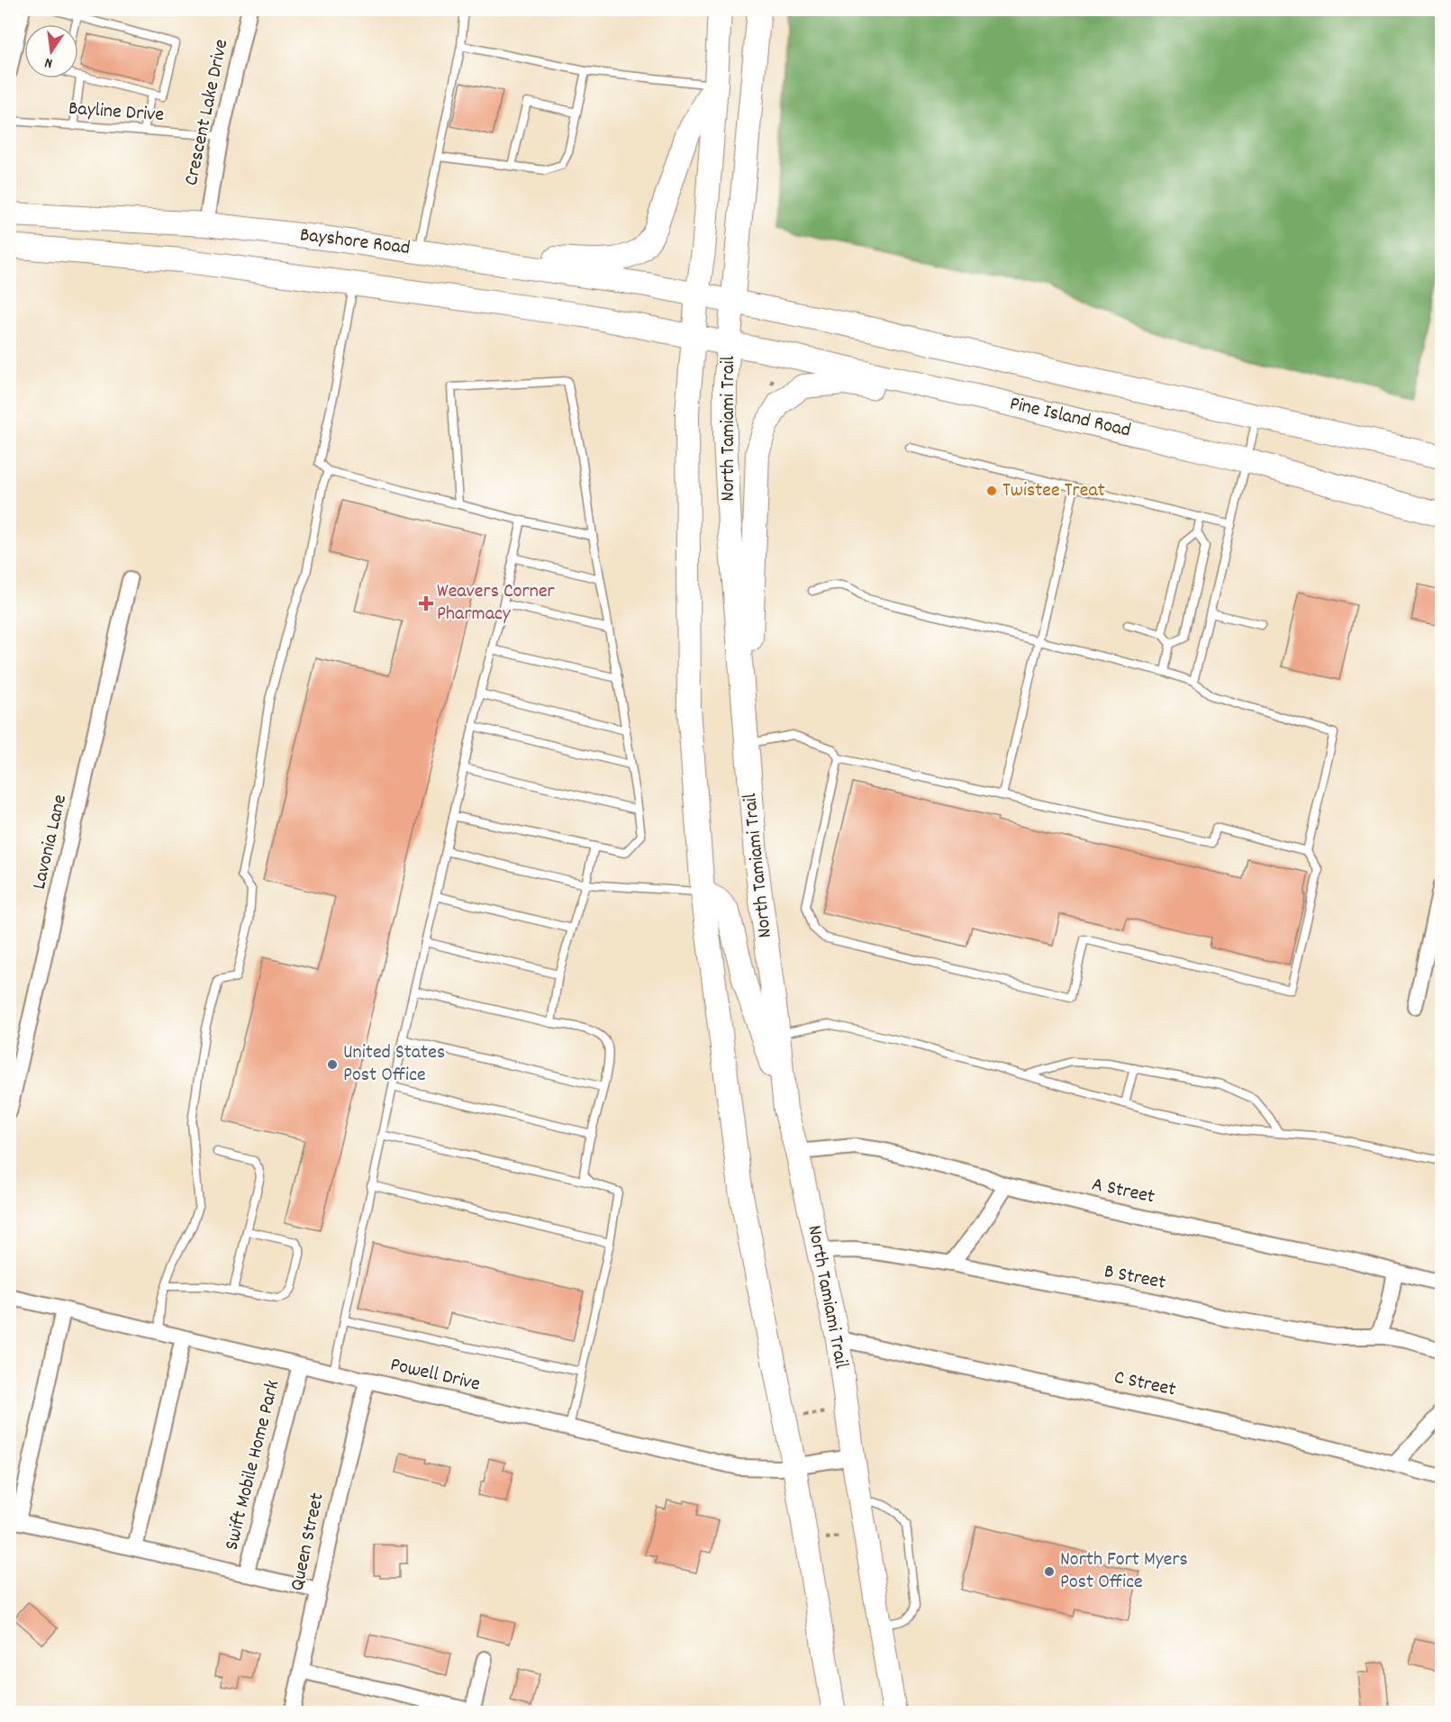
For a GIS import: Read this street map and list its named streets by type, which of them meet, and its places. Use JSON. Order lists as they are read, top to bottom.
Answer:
{
  "streets": {
    "main road": ["Bayshore Road", "Pine Island Road", "North Tamiami Trail"],
    "street": [
      "Crescent Lake Drive",
      "Lavonia Lane",
      "A Street",
      "B Street",
      "Powell Drive",
      "C Street",
      "Swift Mobile Home Park",
      "Queen Street"
    ],
    "lane": ["Bayline Drive"]
  },
  "crossings": [
    ["Bayline Drive", "Crescent Lake Drive"],
    ["Crescent Lake Drive", "Bayshore Road"],
    ["Bayshore Road", "Pine Island Road"],
    ["Bayshore Road", "North Tamiami Trail"],
    ["Pine Island Road", "North Tamiami Trail"],
    ["North Tamiami Trail", "A Street"],
    ["North Tamiami Trail", "B Street"],
    ["North Tamiami Trail", "Powell Drive"],
    ["North Tamiami Trail", "C Street"],
    ["Powell Drive", "Swift Mobile Home Park"],
    ["Powell Drive", "Queen Street"],
    ["Swift Mobile Home Park", "Queen Street"]
  ],
  "places": {
    "other": ["Twistee Treat", "United States Post Office", "North Fort Myers Post Office"],
    "health": ["Weavers Corner Pharmacy"]
  },
  "north": "bottom"
}
